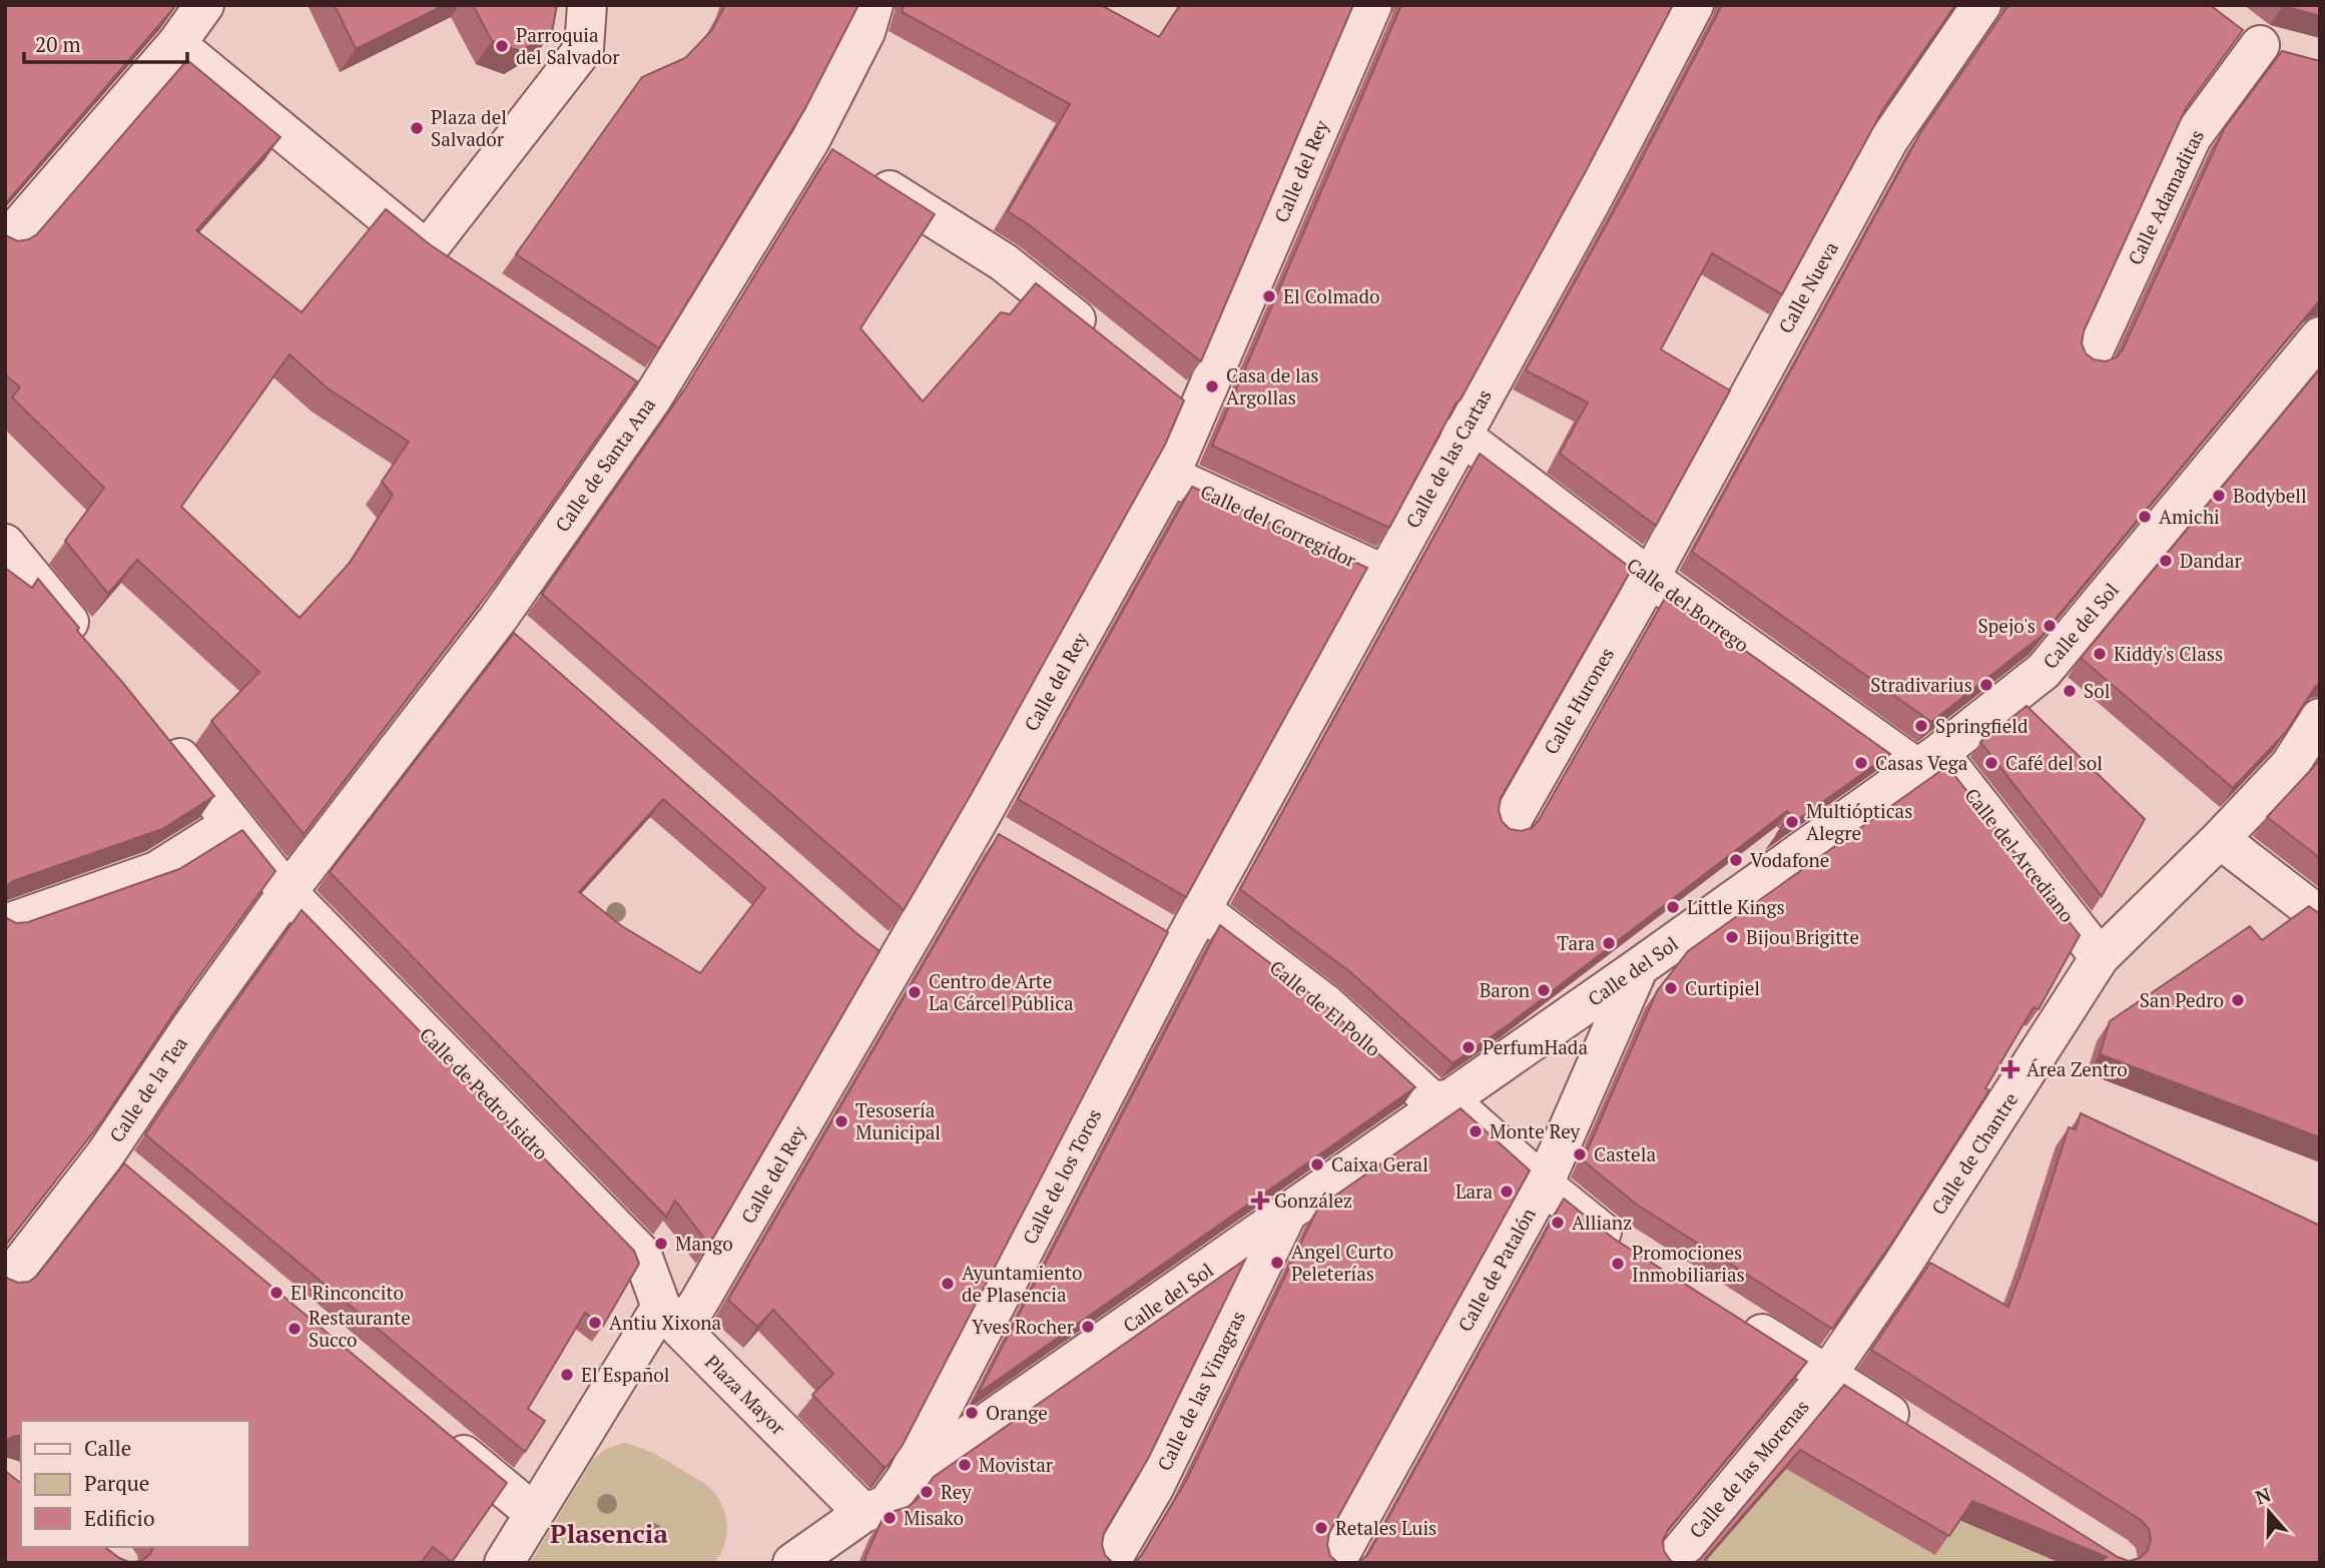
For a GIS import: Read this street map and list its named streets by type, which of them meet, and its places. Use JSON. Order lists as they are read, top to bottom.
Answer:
{
  "streets": {
    "street": [
      "Calle del Rey",
      "Calle Adamaditas",
      "Calle Nueva",
      "Calle de las Cartas",
      "Calle de Santa Ana",
      "Calle del Corregidor",
      "Calle del Borrego",
      "Calle del Sol",
      "Calle Hurones",
      "Calle del Arcediano",
      "Calle de El Pollo",
      "Calle de la Tea",
      "Calle de Pedro Isidro",
      "Calle de Chantre",
      "Calle de los Toros",
      "Calle de Patalón",
      "Calle de las Vinagras",
      "Plaza Mayor",
      "Calle de las Morenas"
    ]
  },
  "crossings": [
    ["Calle del Rey", "Calle del Corregidor"],
    ["Calle del Rey", "Calle de Pedro Isidro"],
    ["Calle del Rey", "Plaza Mayor"],
    ["Calle Nueva", "Calle del Borrego"],
    ["Calle Nueva", "Calle Hurones"],
    ["Calle de las Cartas", "Calle del Corregidor"],
    ["Calle de las Cartas", "Calle del Borrego"],
    ["Calle de las Cartas", "Calle de El Pollo"],
    ["Calle de las Cartas", "Calle de los Toros"],
    ["Calle de Santa Ana", "Calle de la Tea"],
    ["Calle de Santa Ana", "Calle de Pedro Isidro"],
    ["Calle del Borrego", "Calle del Sol"],
    ["Calle del Borrego", "Calle Hurones"],
    ["Calle del Borrego", "Calle del Arcediano"],
    ["Calle del Sol", "Calle del Arcediano"],
    ["Calle del Sol", "Calle de El Pollo"],
    ["Calle del Sol", "Calle de los Toros"],
    ["Calle del Sol", "Calle de Patalón"],
    ["Calle del Sol", "Calle de las Vinagras"],
    ["Calle del Sol", "Plaza Mayor"],
    ["Calle del Arcediano", "Calle de Chantre"],
    ["Calle de El Pollo", "Calle de los Toros"],
    ["Calle de la Tea", "Calle de Pedro Isidro"],
    ["Calle de Pedro Isidro", "Plaza Mayor"],
    ["Calle de Chantre", "Calle de las Morenas"]
  ],
  "districts": ["Plasencia"],
  "places": {
    "other": [
      "Parroquia del Salvador",
      "Plaza del Salvador",
      "El Colmado",
      "Casa de las Argollas",
      "Bodybell",
      "Amichi",
      "Dandar",
      "Spejo's",
      "Kiddy's Class",
      "Stradivarius",
      "Sol",
      "Springfield",
      "Casas Vega",
      "Café del sol",
      "Multiópticas Alegre",
      "Vodafone",
      "Little Kings",
      "Bijou Brigitte",
      "Tara",
      "Curtipiel",
      "Baron",
      "Centro de Arte La Cárcel Pública",
      "San Pedro",
      "PerfumHada",
      "Tesosería Municipal",
      "Monte Rey",
      "Castela",
      "Caixa Geral",
      "Lara",
      "Allianz",
      "Mango",
      "Angel Curto Peleterías",
      "Promociones Inmobiliarias",
      "Ayuntamiento de Plasencia",
      "El Rinconcito",
      "Antiu Xixona",
      "Yves Rocher",
      "Restaurante Succo",
      "El Español",
      "Orange",
      "Movistar",
      "Rey",
      "Misako",
      "Retales Luis"
    ],
    "health": ["Área Zentro", "González"]
  },
  "legend": ["Calle", "Parque", "Edificio"],
  "scale_bar": "20 m",
  "north": "top"
}
